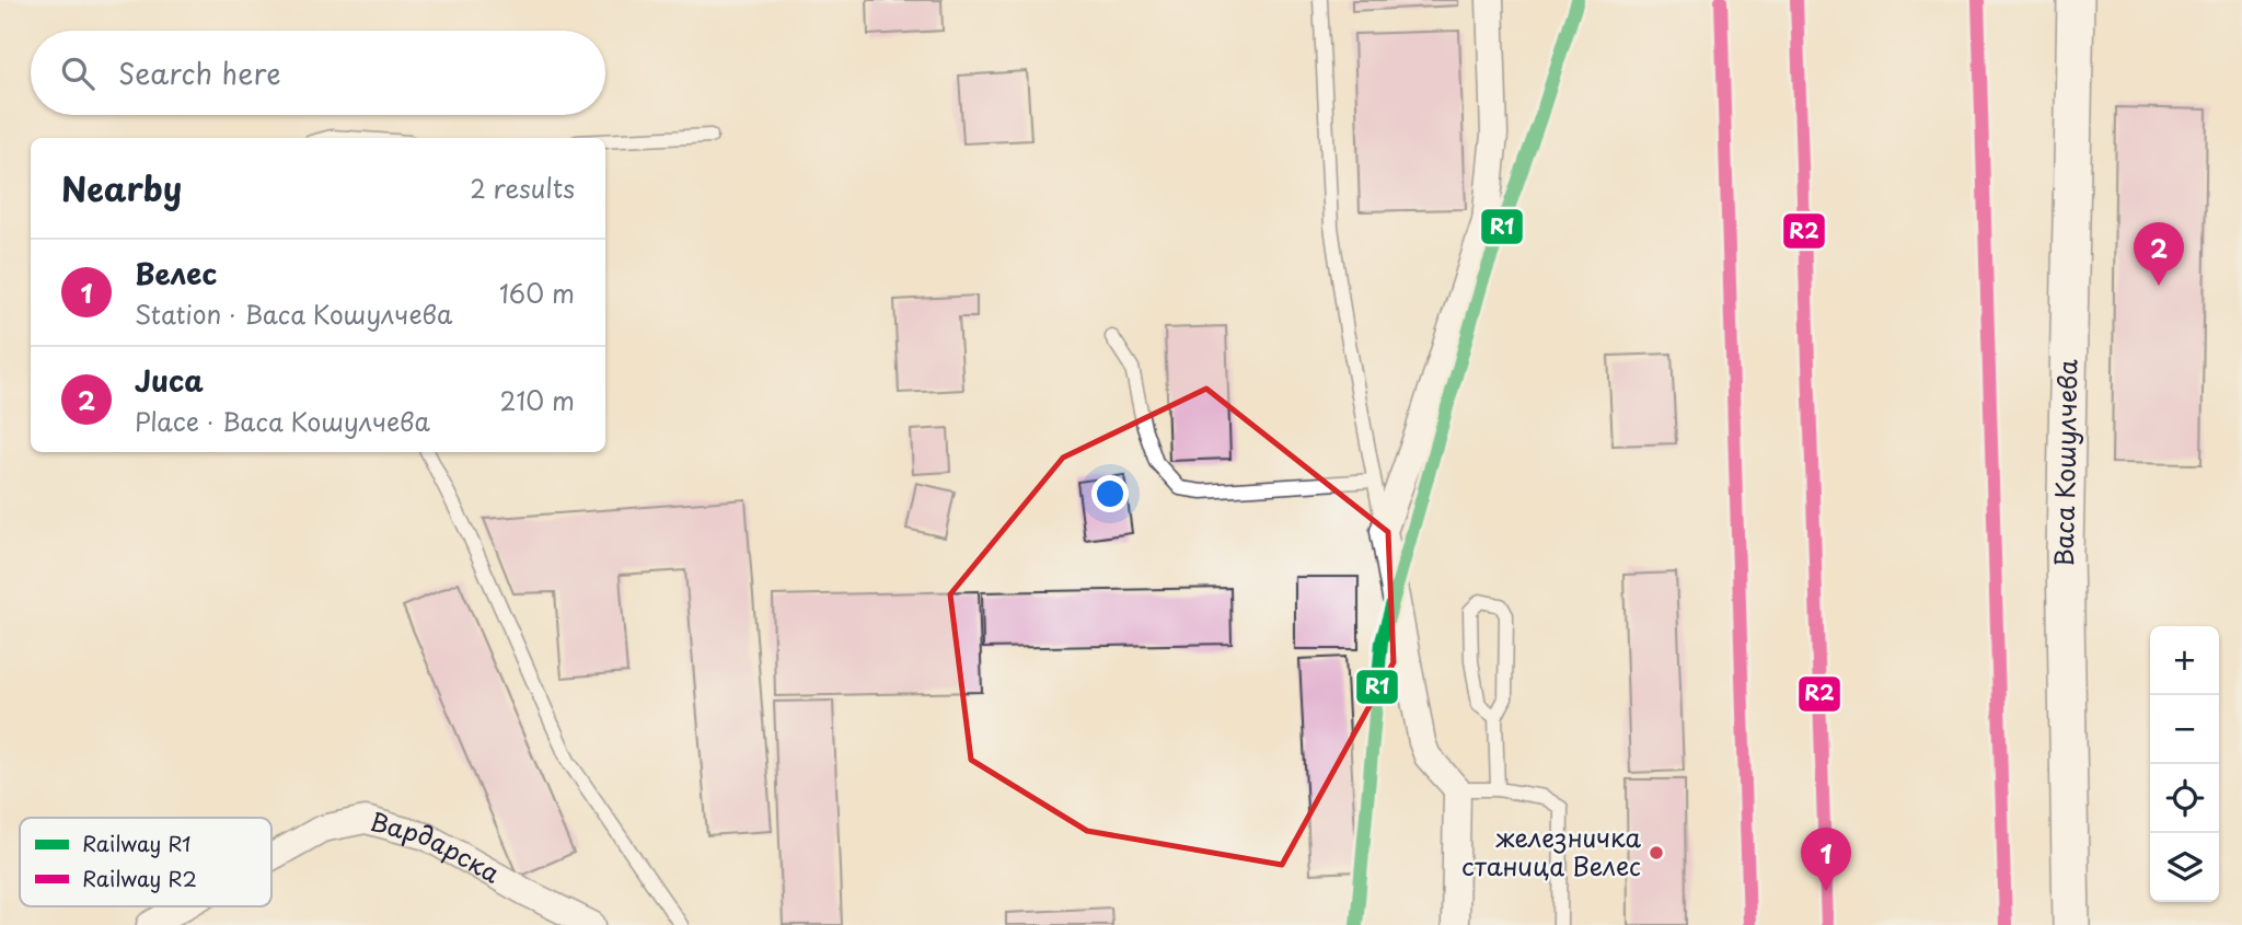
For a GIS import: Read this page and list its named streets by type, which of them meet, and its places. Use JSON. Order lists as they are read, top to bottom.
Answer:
{
  "streets": {
    "main road": ["Васа Кошулчева"],
    "street": ["Вардарска"]
  },
  "places": ["железничка станица Велес"],
  "lines": ["rail line R1", "rail line R2"],
  "legend": ["Railway R1", "Railway R2"],
  "page": {
    "search": "Search here",
    "heading": ["Nearby", "2 results"],
    "pins": ["2", "1"],
    "list": [
      {
        "mark": "1",
        "name": "Велес",
        "note": "Station · Васа Кошулчева",
        "value": "160 m"
      },
      {
        "mark": "2",
        "name": "Juca",
        "note": "Place · Васа Кошулчева",
        "value": "210 m"
      }
    ],
    "map_buttons": ["+", "−"]
  }
}
